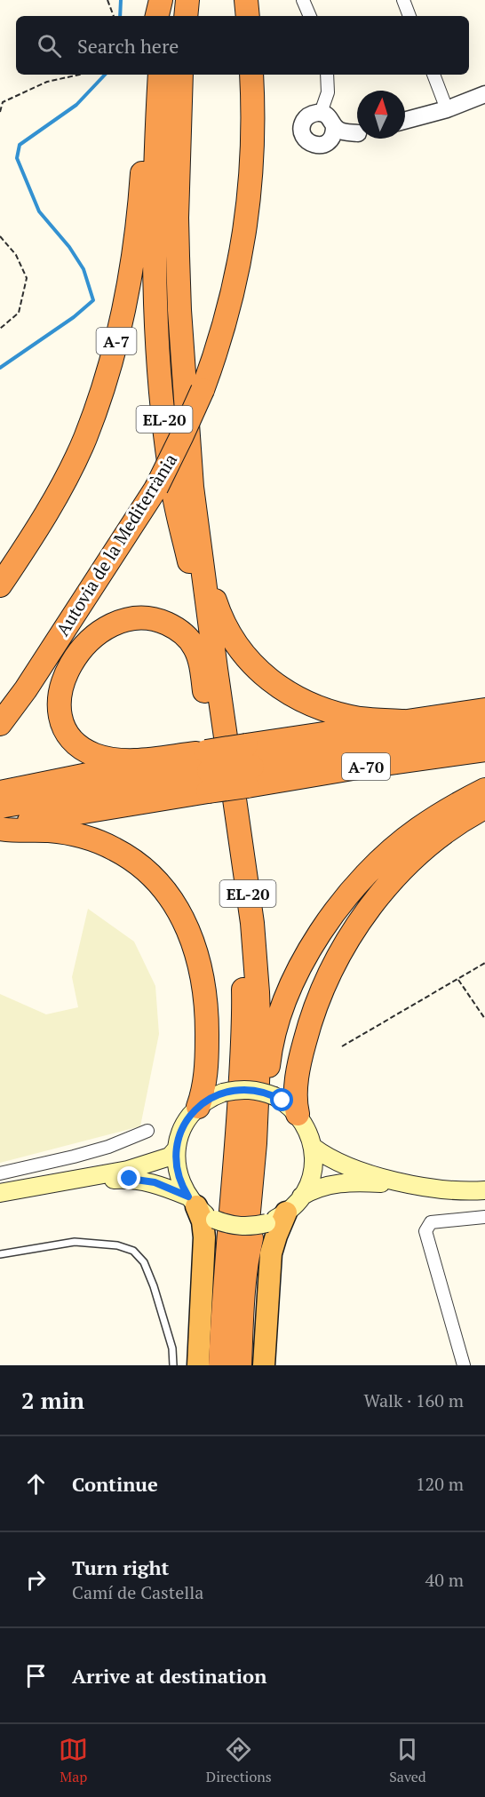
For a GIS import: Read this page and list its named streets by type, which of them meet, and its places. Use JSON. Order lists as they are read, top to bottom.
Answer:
{
  "streets": {
    "highway": [
      "A-7",
      "EL-20",
      "Autovia de la Mediterrània",
      "A-70"
    ]
  },
  "crossings": [
    ["EL-20", "A-70"]
  ],
  "north": "top",
  "page": {
    "search": "Search here",
    "heading": ["2 min", "Walk · 160 m"],
    "list": [
      ["Continue", "120 m"],
      ["Turn right", "Camí de Castella", "40 m"],
      "Arrive at destination"
    ],
    "nav": ["Map", "Directions", "Saved"]
  }
}
